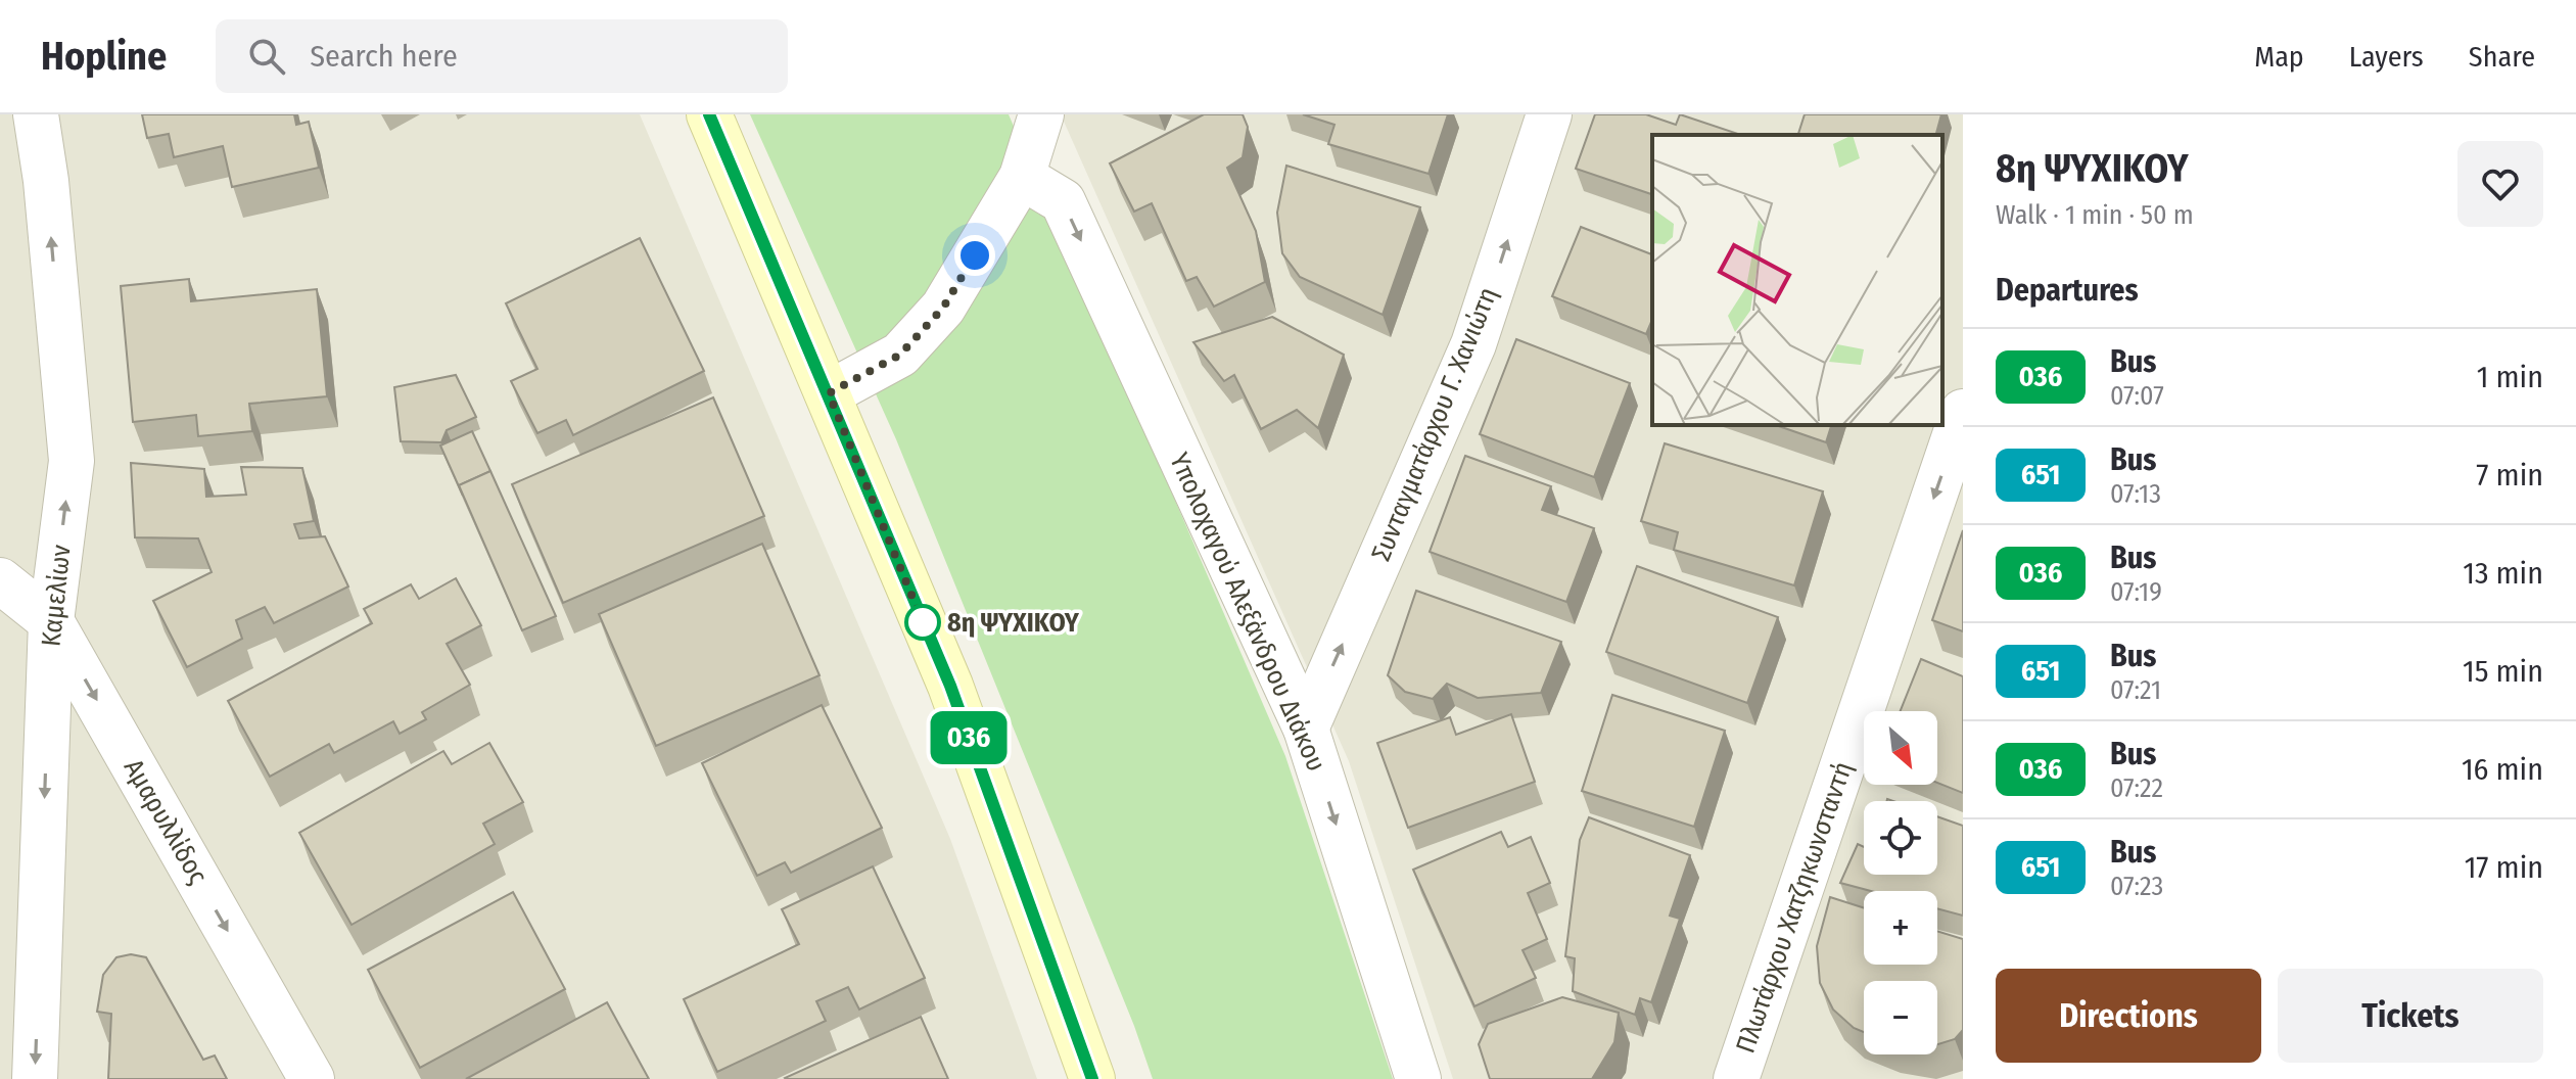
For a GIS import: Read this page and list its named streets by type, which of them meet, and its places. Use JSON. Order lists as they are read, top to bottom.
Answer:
{
  "streets": {
    "street": [
      "Συνταγματάρχου Γ. Χανιώτη",
      "Καμελίων",
      "Υπολοχαγού Αλεξάνδρου Διάκου",
      "Αμαρυλλίδος",
      "Πλωτάρχου Χατζηκωνσταντή"
    ]
  },
  "crossings": [
    ["Συνταγματάρχου Γ. Χανιώτη", "Υπολοχαγού Αλεξάνδρου Διάκου"],
    ["Καμελίων", "Αμαρυλλίδος"]
  ],
  "one_way": [
    "Συνταγματάρχου Γ. Χανιώτη",
    "Υπολοχαγού Αλεξάνδρου Διάκου",
    "Αμαρυλλίδος",
    "Πλωτάρχου Χατζηκωνσταντή"
  ],
  "places": ["8η ΨΥΧΙΚΟΥ"],
  "lines": ["bus line 036"],
  "north": "bottom right",
  "page": {
    "header": "Hopline",
    "search": "Search here",
    "nav": ["Map", "Layers", "Share"],
    "on_map": "036",
    "heading": [
      ["8η ΨΥΧΙΚΟΥ", "Walk · 1 min · 50 m"],
      "Departures"
    ],
    "list": [
      {
        "mark": "036",
        "name": "Bus",
        "note": "07:07",
        "value": "1 min"
      },
      {
        "mark": "651",
        "name": "Bus",
        "note": "07:13",
        "value": "7 min"
      },
      {
        "mark": "036",
        "name": "Bus",
        "note": "07:19",
        "value": "13 min"
      },
      {
        "mark": "651",
        "name": "Bus",
        "note": "07:21",
        "value": "15 min"
      },
      {
        "mark": "036",
        "name": "Bus",
        "note": "07:22",
        "value": "16 min"
      },
      {
        "mark": "651",
        "name": "Bus",
        "note": "07:23",
        "value": "17 min"
      }
    ],
    "map_buttons": ["+", "−"],
    "buttons": ["Directions", "Tickets"]
  }
}
